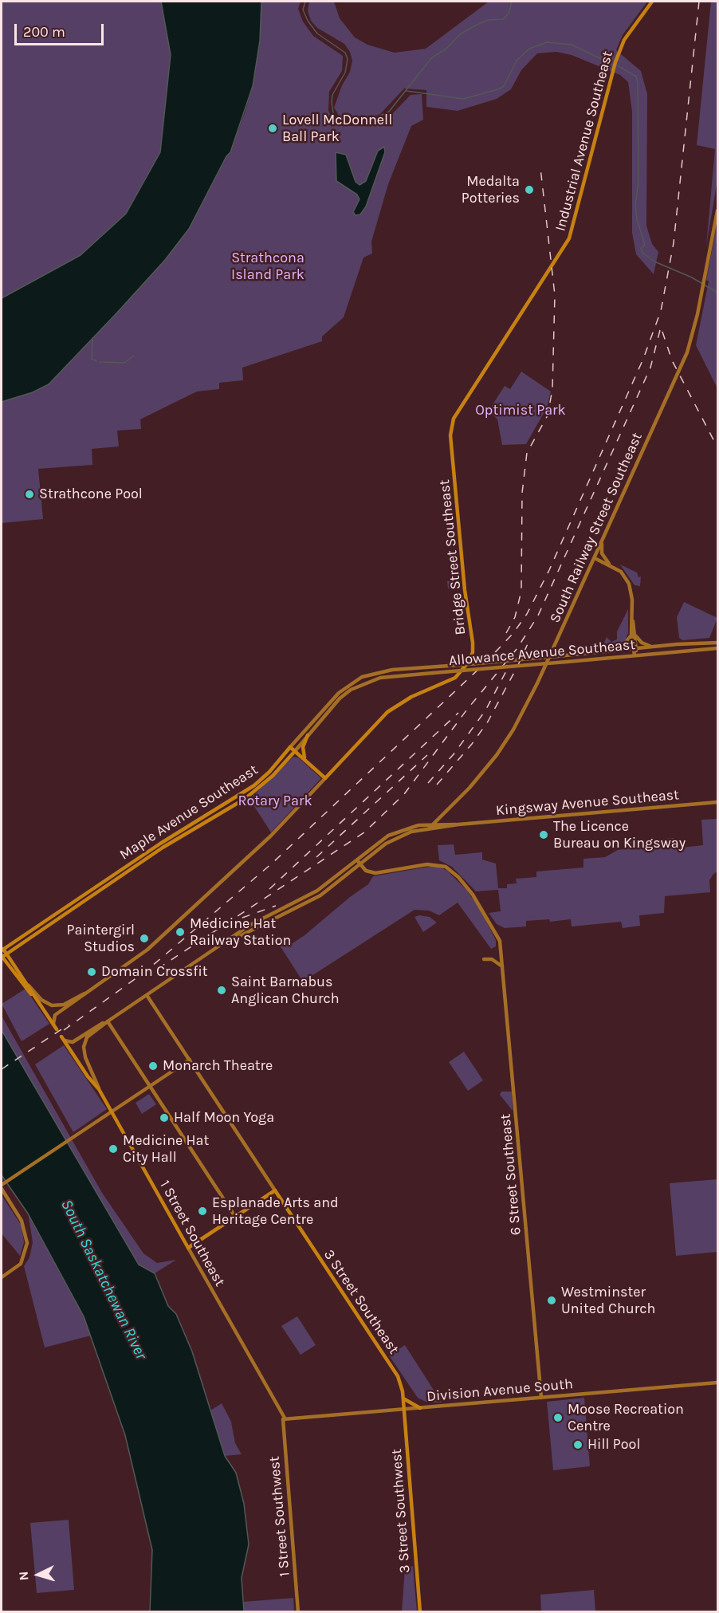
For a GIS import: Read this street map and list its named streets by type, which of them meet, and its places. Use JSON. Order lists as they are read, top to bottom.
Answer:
{
  "streets": {
    "main road": [
      "Industrial Avenue Southeast",
      "Bridge Street Southeast",
      "Maple Avenue Southeast",
      "1 Street Southeast",
      "3 Street Southeast",
      "3 Street Southwest"
    ],
    "street": [
      "South Railway Street Southeast",
      "Allowance Avenue Southeast",
      "Kingsway Avenue Southeast",
      "6 Street Southeast",
      "Division Avenue South",
      "1 Street Southwest"
    ]
  },
  "crossings": [
    ["Industrial Avenue Southeast", "Bridge Street Southeast"],
    ["South Railway Street Southeast", "Kingsway Avenue Southeast"],
    ["Allowance Avenue Southeast", "Maple Avenue Southeast"],
    ["6 Street Southeast", "Division Avenue South"],
    ["1 Street Southeast", "Division Avenue South"],
    ["1 Street Southeast", "1 Street Southwest"],
    ["3 Street Southeast", "Division Avenue South"],
    ["3 Street Southeast", "3 Street Southwest"],
    ["Division Avenue South", "3 Street Southwest"],
    ["Division Avenue South", "1 Street Southwest"]
  ],
  "water": ["South Saskatchewan River"],
  "parks": ["Strathcona Island Park", "Optimist Park", "Rotary Park"],
  "places": [
    "Lovell McDonnell Ball Park",
    "Medalta Potteries",
    "Strathcone Pool",
    "The Licence Bureau on Kingsway",
    "Medicine Hat Railway Station",
    "Paintergirl Studios",
    "Domain Crossfit",
    "Saint Barnabus Anglican Church",
    "Monarch Theatre",
    "Half Moon Yoga",
    "Medicine Hat City Hall",
    "Esplanade Arts and Heritage Centre",
    "Westminster United Church",
    "Moose Recreation Centre",
    "Hill Pool"
  ],
  "scale_bar": "200 m",
  "north": "left"
}
